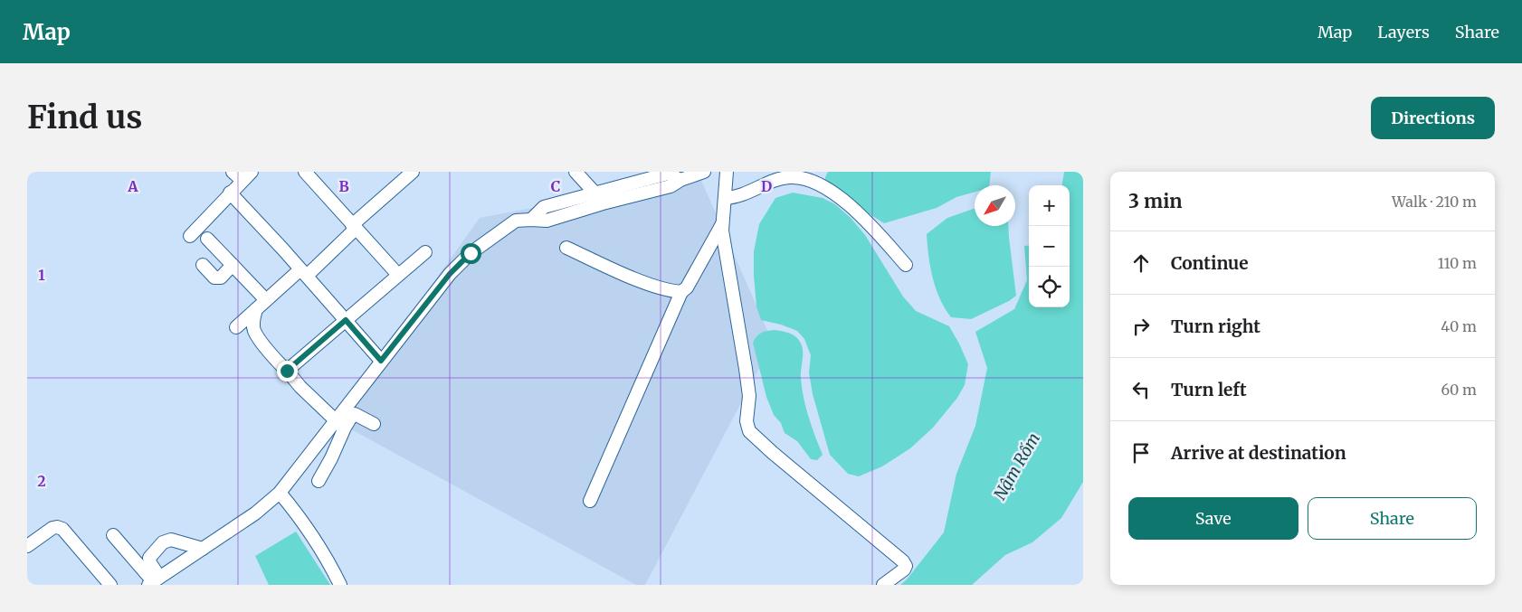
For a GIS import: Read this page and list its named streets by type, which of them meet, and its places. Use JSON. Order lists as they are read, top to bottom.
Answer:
{
  "water": ["Nậm Rốm"],
  "north": "bottom left",
  "page": {
    "header": "Map",
    "nav": ["Map", "Layers", "Share"],
    "buttons": [
      "Directions",
      ["Save", "Share"]
    ],
    "title": "Find us",
    "heading": ["3 min", "Walk · 210 m"],
    "map_buttons": ["+", "−"],
    "list": [
      ["Continue", "110 m"],
      ["Turn right", "40 m"],
      ["Turn left", "60 m"],
      "Arrive at destination"
    ]
  },
  "grid": {
    "columns": [
      "A",
      "B",
      "C",
      "D"
    ],
    "rows": ["1", "2"]
  }
}
